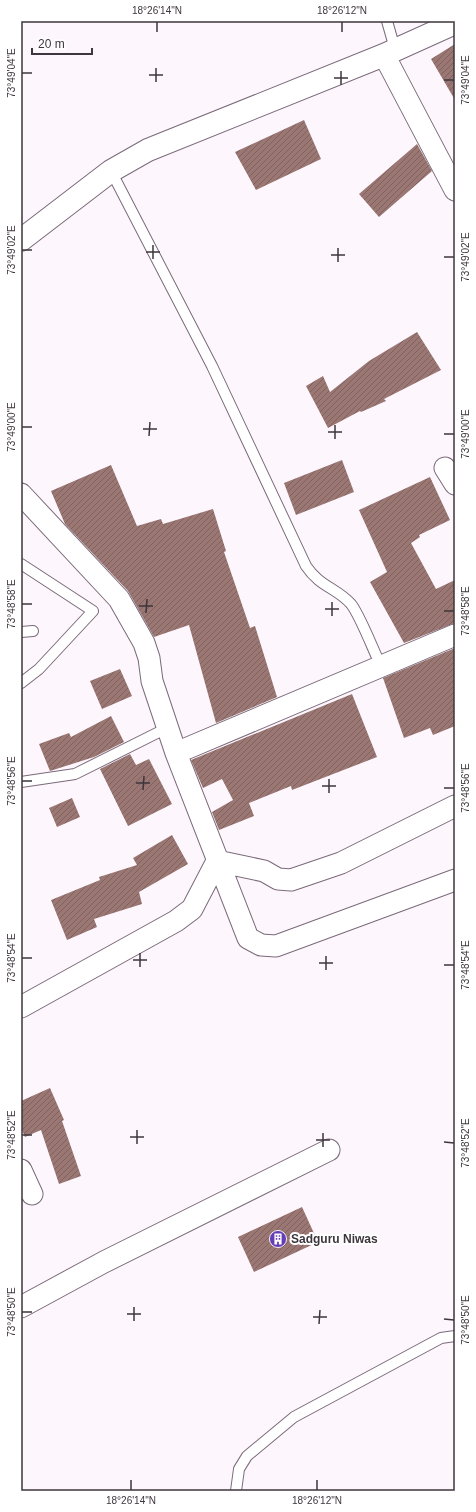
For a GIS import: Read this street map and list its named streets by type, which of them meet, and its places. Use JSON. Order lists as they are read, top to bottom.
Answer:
{
  "places": {
    "building": ["Sadguru Niwas"]
  },
  "scale_bar": "20 m",
  "coordinates": [
    "18°26'14\"N",
    "18°26'12\"N",
    "73°49'04\"E",
    "73°49'02\"E",
    "73°49'00\"E",
    "73°48'58\"E",
    "73°48'56\"E",
    "73°48'54\"E",
    "73°48'52\"E",
    "73°48'50\"E"
  ]
}
